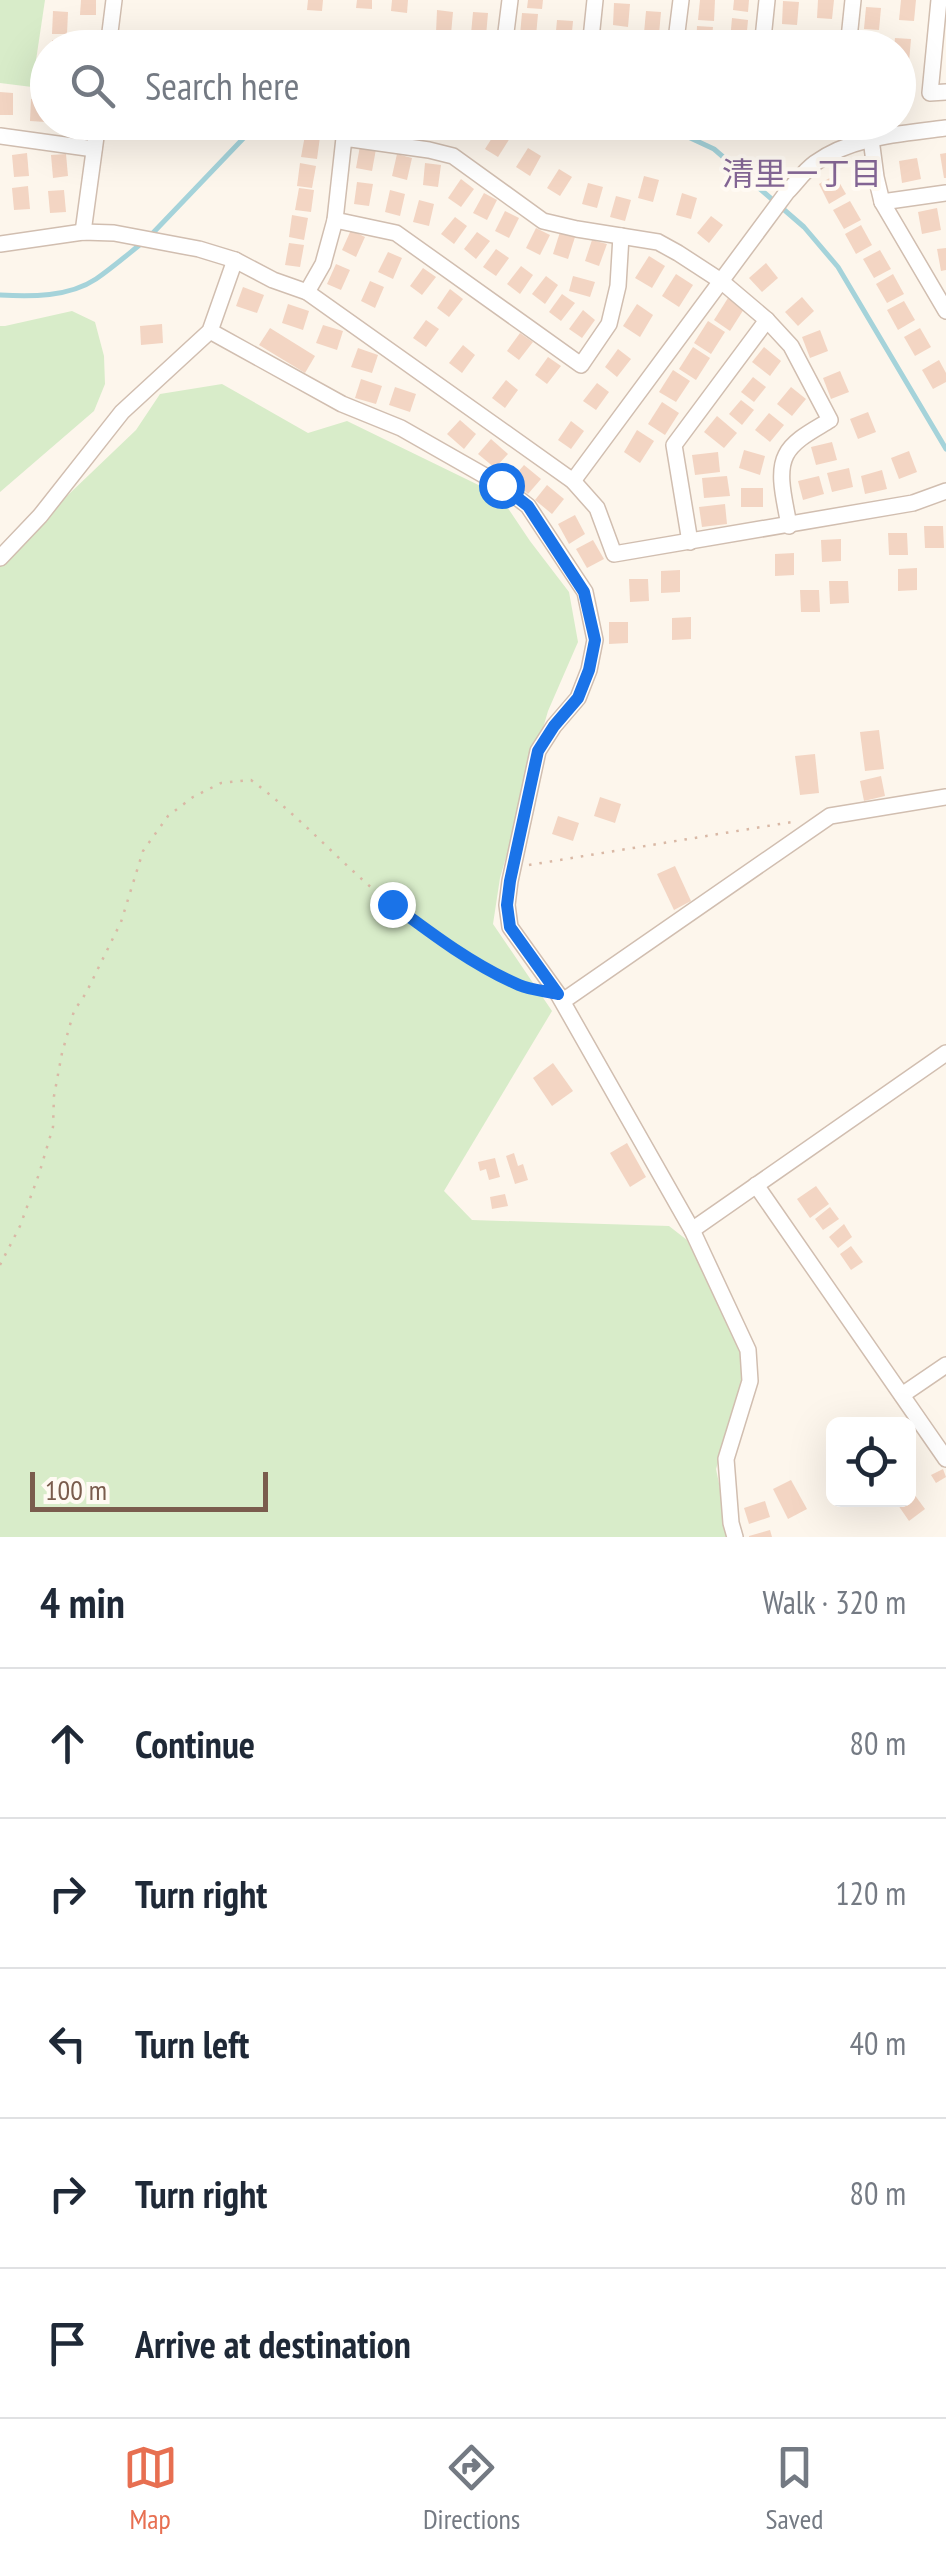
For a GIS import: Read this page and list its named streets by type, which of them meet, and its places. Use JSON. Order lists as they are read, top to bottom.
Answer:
{
  "districts": ["清里一丁目"],
  "scale_bar": "100 m",
  "page": {
    "search": "Search here",
    "scale": "100 m",
    "heading": ["4 min", "Walk · 320 m"],
    "list": [
      ["Continue", "80 m"],
      ["Turn right", "120 m"],
      ["Turn left", "40 m"],
      ["Turn right", "80 m"],
      "Arrive at destination"
    ],
    "nav": ["Map", "Directions", "Saved"]
  }
}
